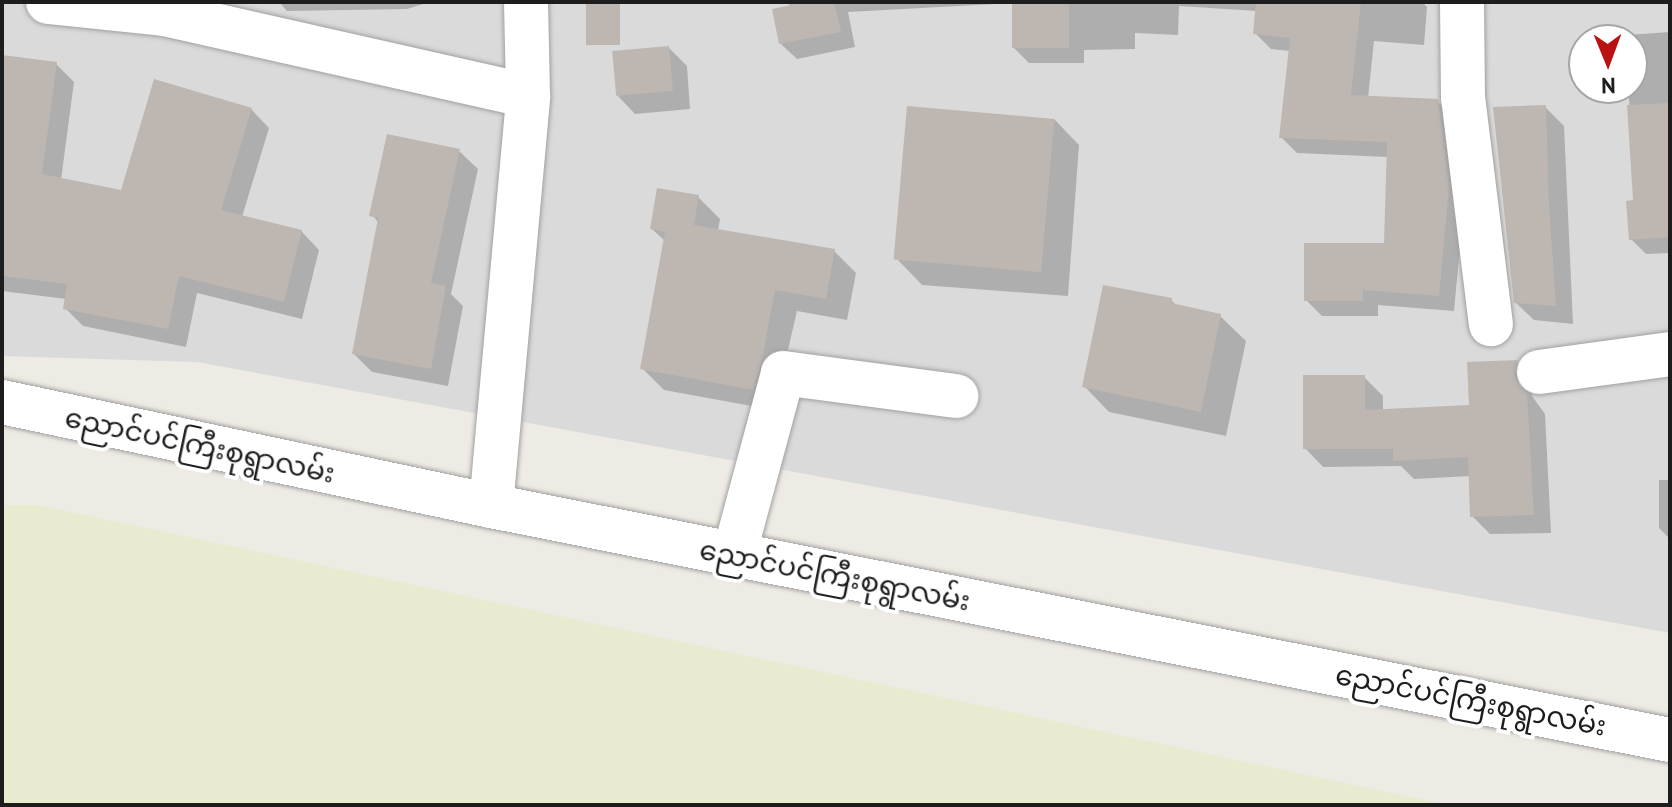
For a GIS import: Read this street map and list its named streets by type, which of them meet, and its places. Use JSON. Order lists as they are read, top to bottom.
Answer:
{
  "streets": {
    "street": ["ညောင်ပင်ကြီးစုရွာလမ်း"]
  },
  "north": "bottom"
}
